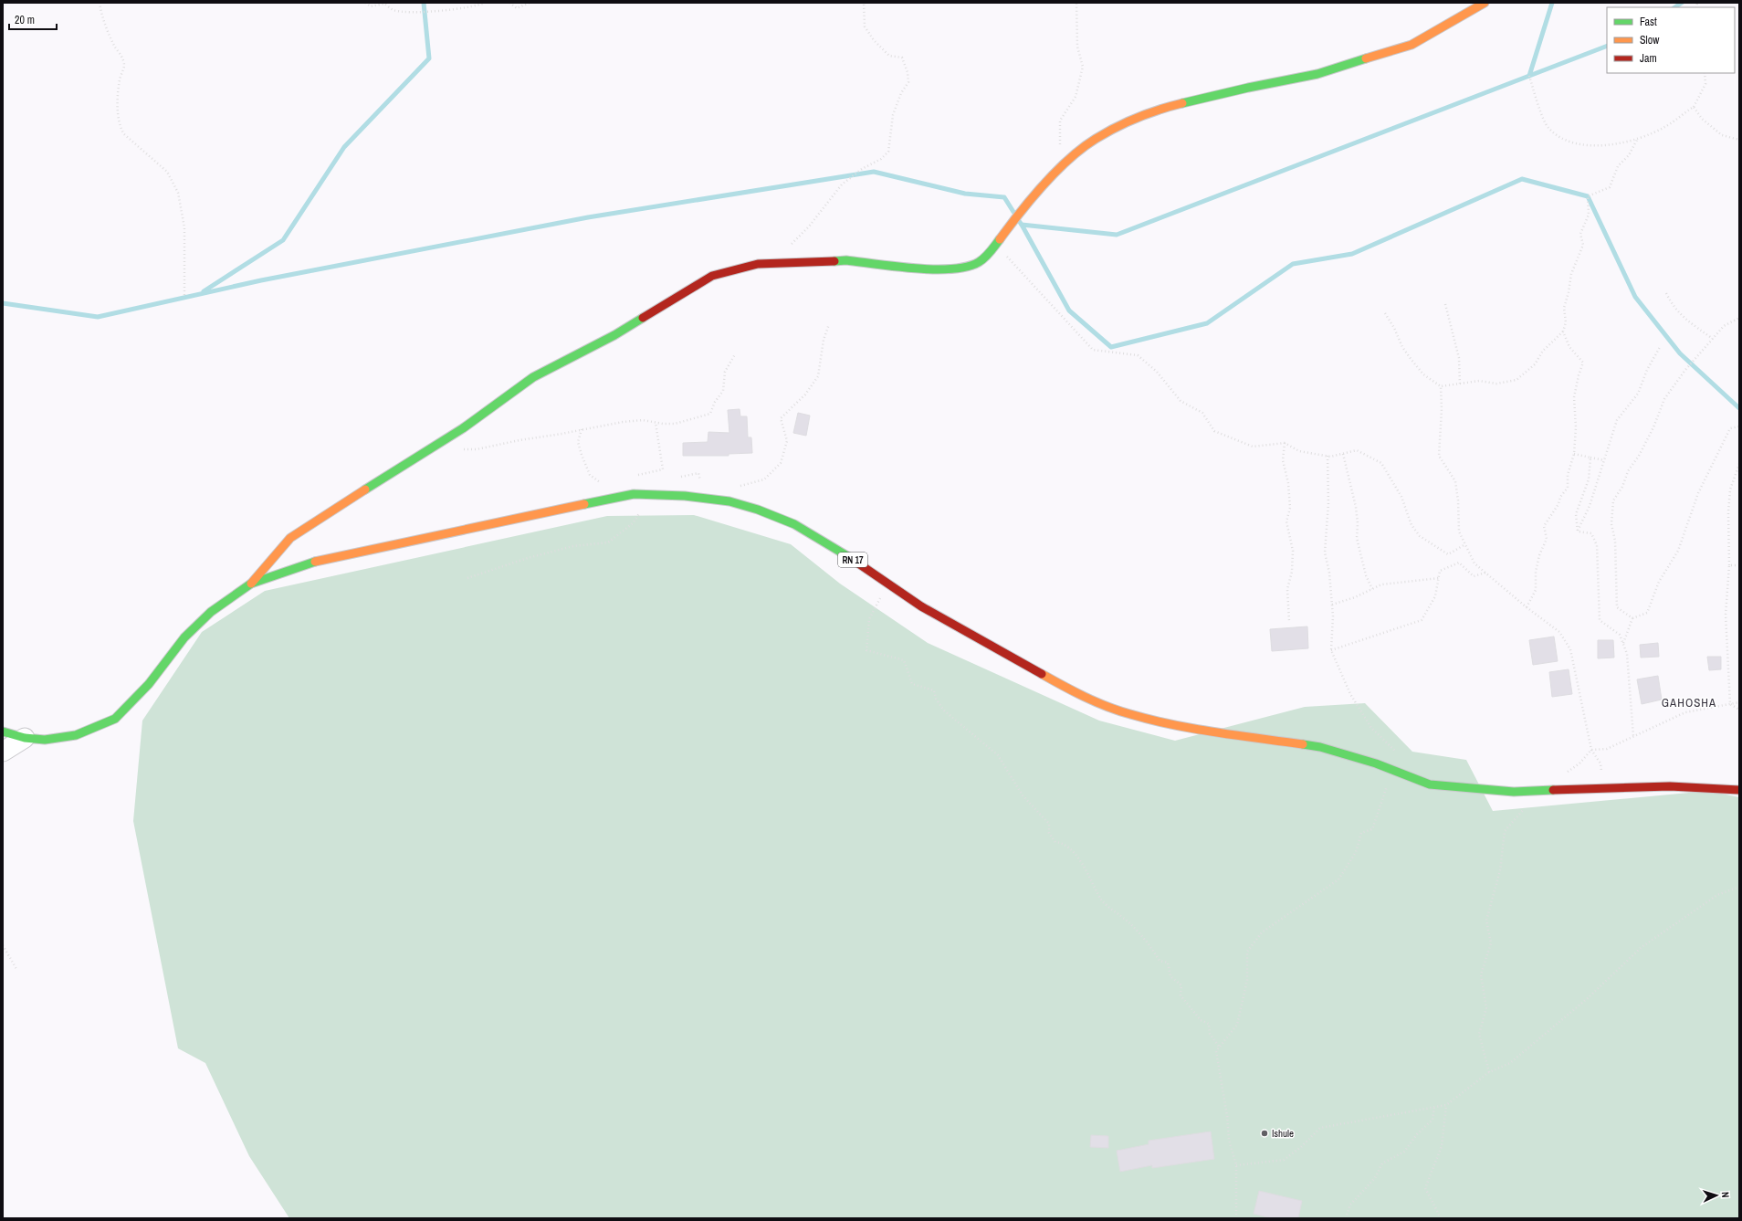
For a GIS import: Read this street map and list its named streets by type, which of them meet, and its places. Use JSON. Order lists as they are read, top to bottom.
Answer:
{
  "streets": {
    "main road": ["RN 17"]
  },
  "districts": ["GAHOSHA"],
  "places": ["Ishule"],
  "legend": ["Fast", "Slow", "Jam"],
  "scale_bar": "20 m",
  "north": "right"
}
